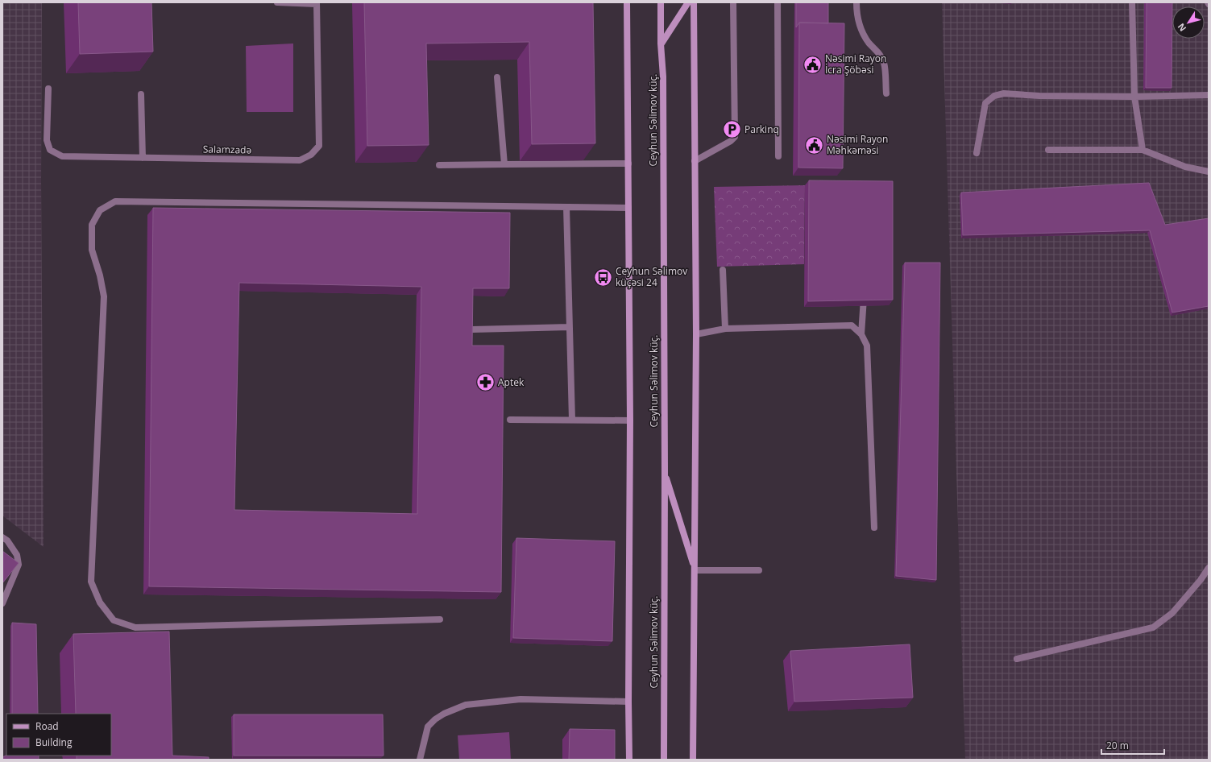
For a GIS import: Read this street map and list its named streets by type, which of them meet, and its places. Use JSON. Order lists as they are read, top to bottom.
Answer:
{
  "streets": {
    "main road": ["Ceyhun Səlimov küç."],
    "lane": ["Salamzadə"]
  },
  "places": {
    "public building": ["Nəsimi Rayon İcra Şöbəsi", "Nəsimi Rayon Məhkəməsi"],
    "parking": ["Parkinq"],
    "bus stop": ["Ceyhun Səlimov küçəsi 24"],
    "pharmacy": ["Aptek"]
  },
  "legend": ["Road", "Building"],
  "scale_bar": "20 m",
  "north": "bottom left"
}
